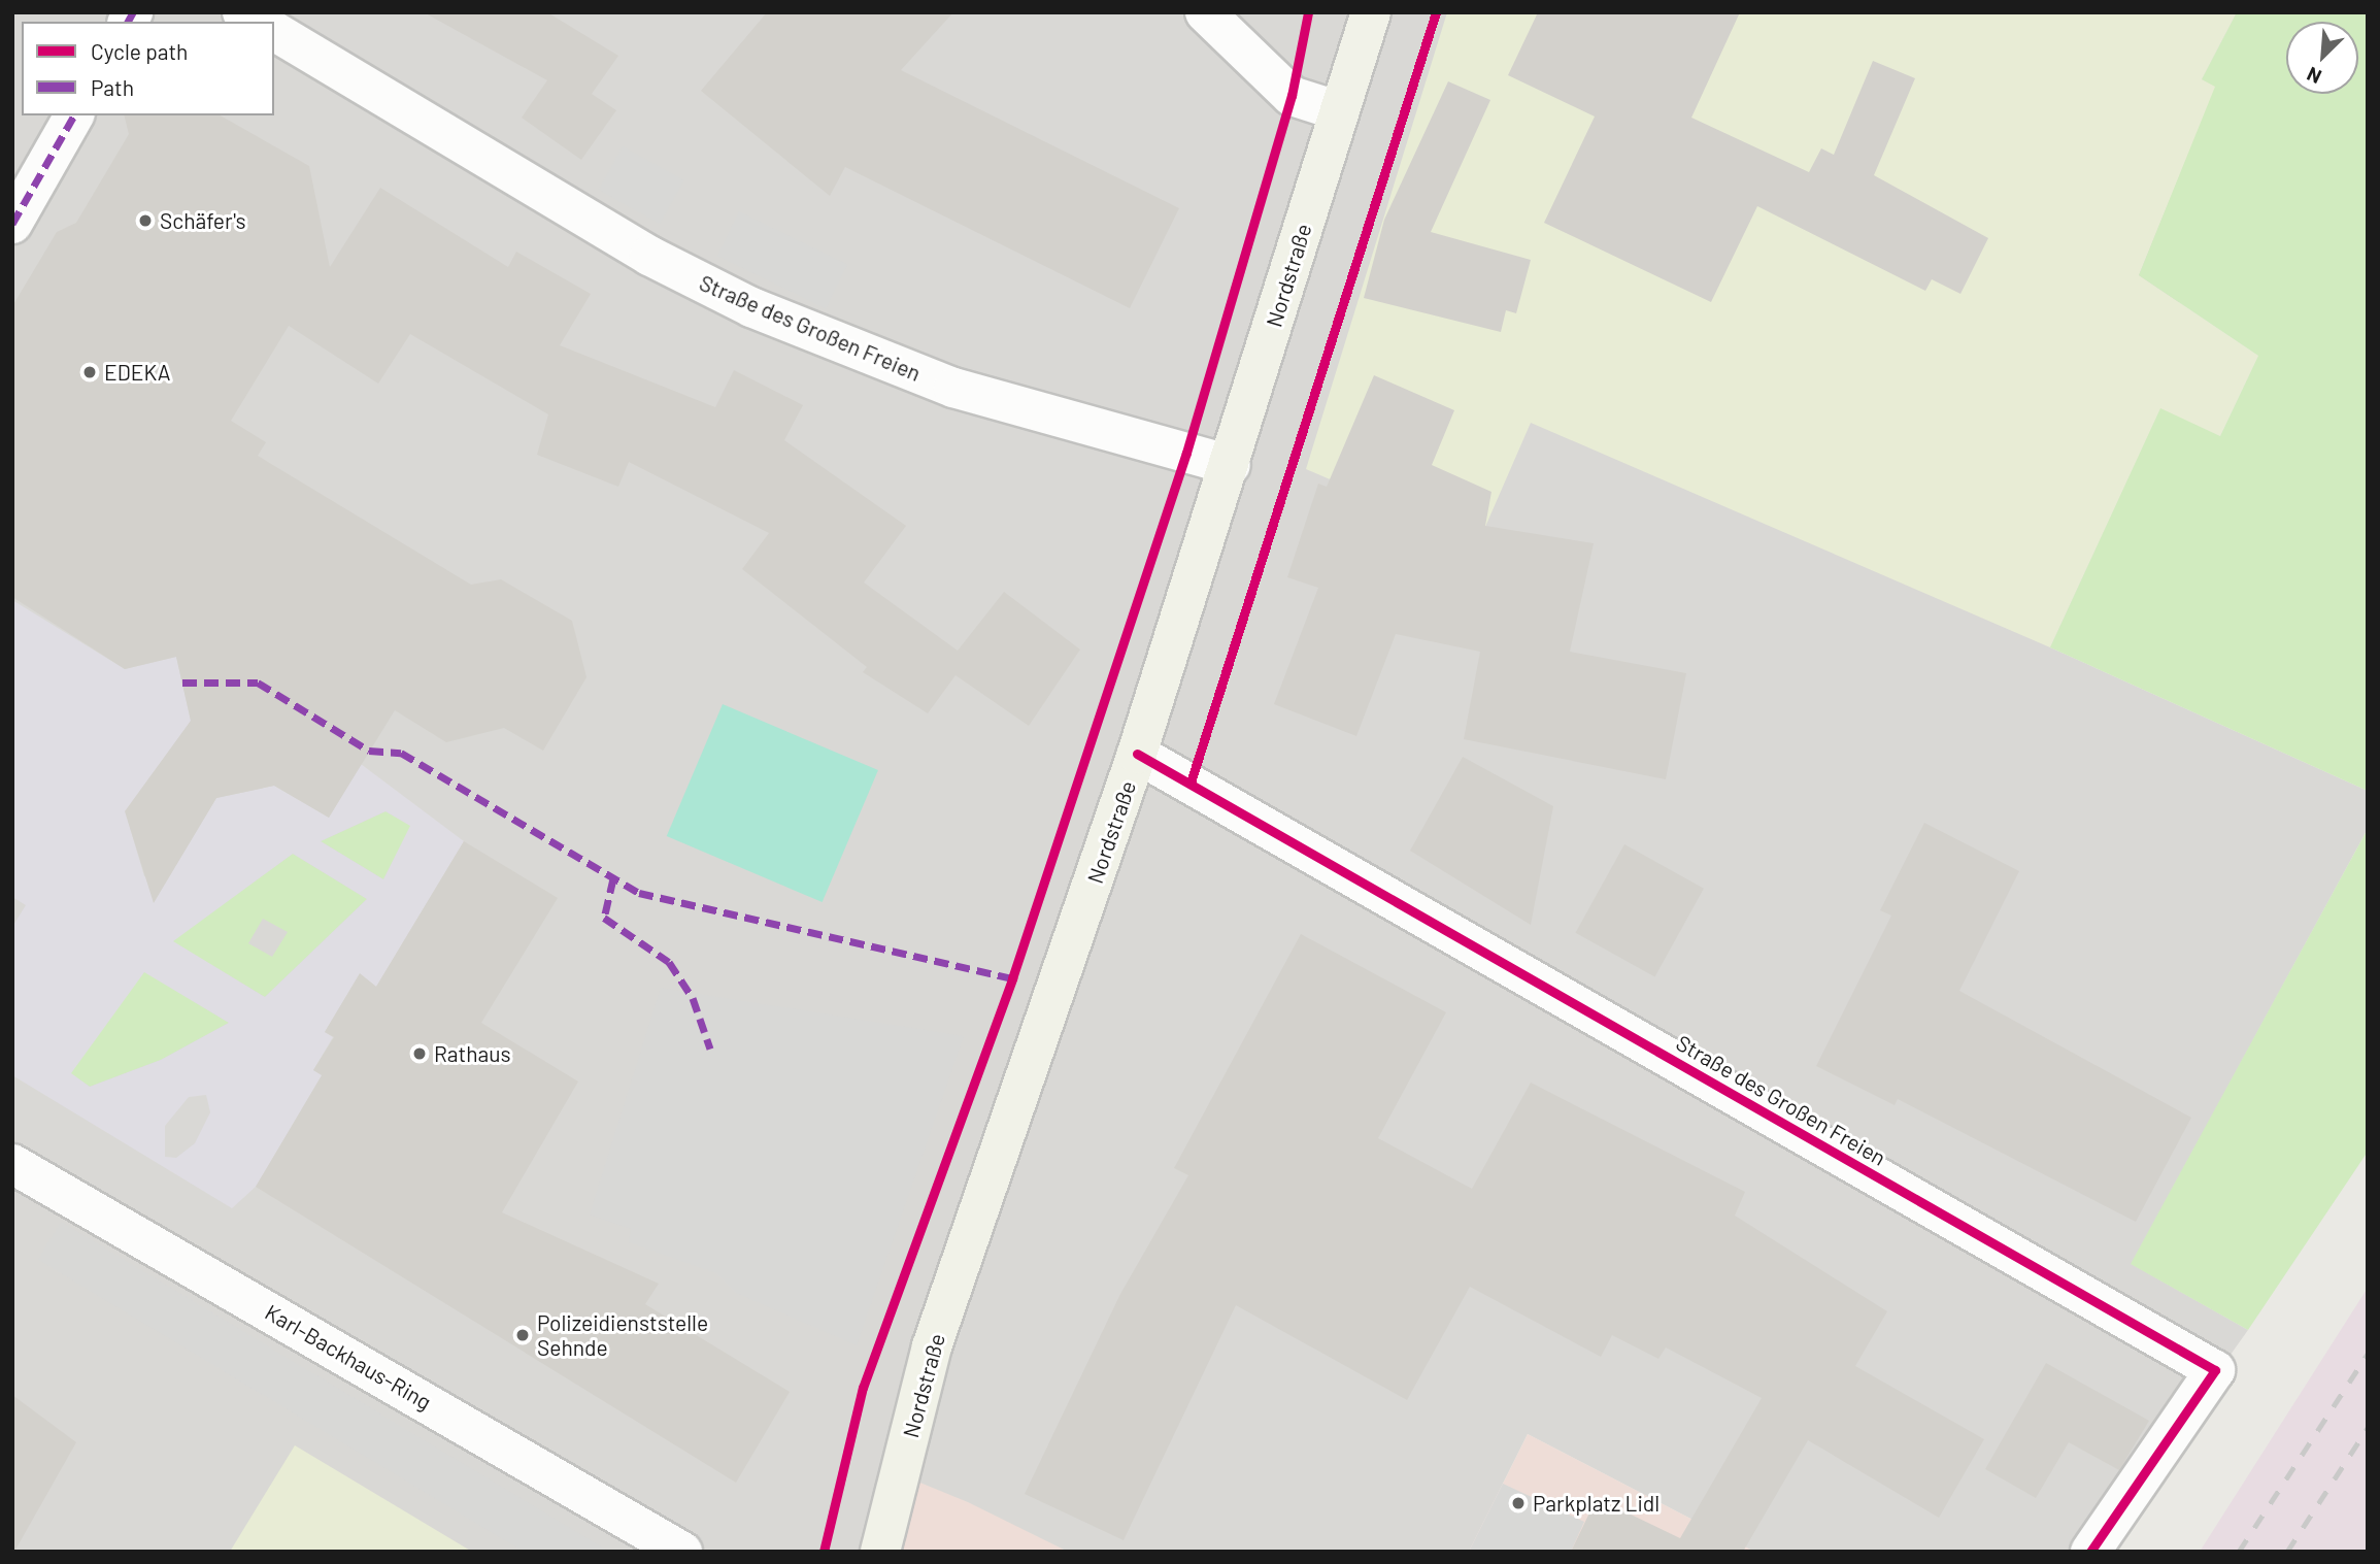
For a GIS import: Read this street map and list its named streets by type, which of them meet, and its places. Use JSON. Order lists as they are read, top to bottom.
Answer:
{
  "streets": {
    "main road": ["Nordstraße"],
    "street": ["Straße des Großen Freien", "Karl-Backhaus-Ring"]
  },
  "crossings": [
    ["Nordstraße", "Straße des Großen Freien"]
  ],
  "places": [
    "Schäfer's",
    "EDEKA",
    "Rathaus",
    "Polizeidienststelle Sehnde",
    "Parkplatz Lidl"
  ],
  "legend": ["Cycle path", "Path"],
  "north": "bottom left"
}
